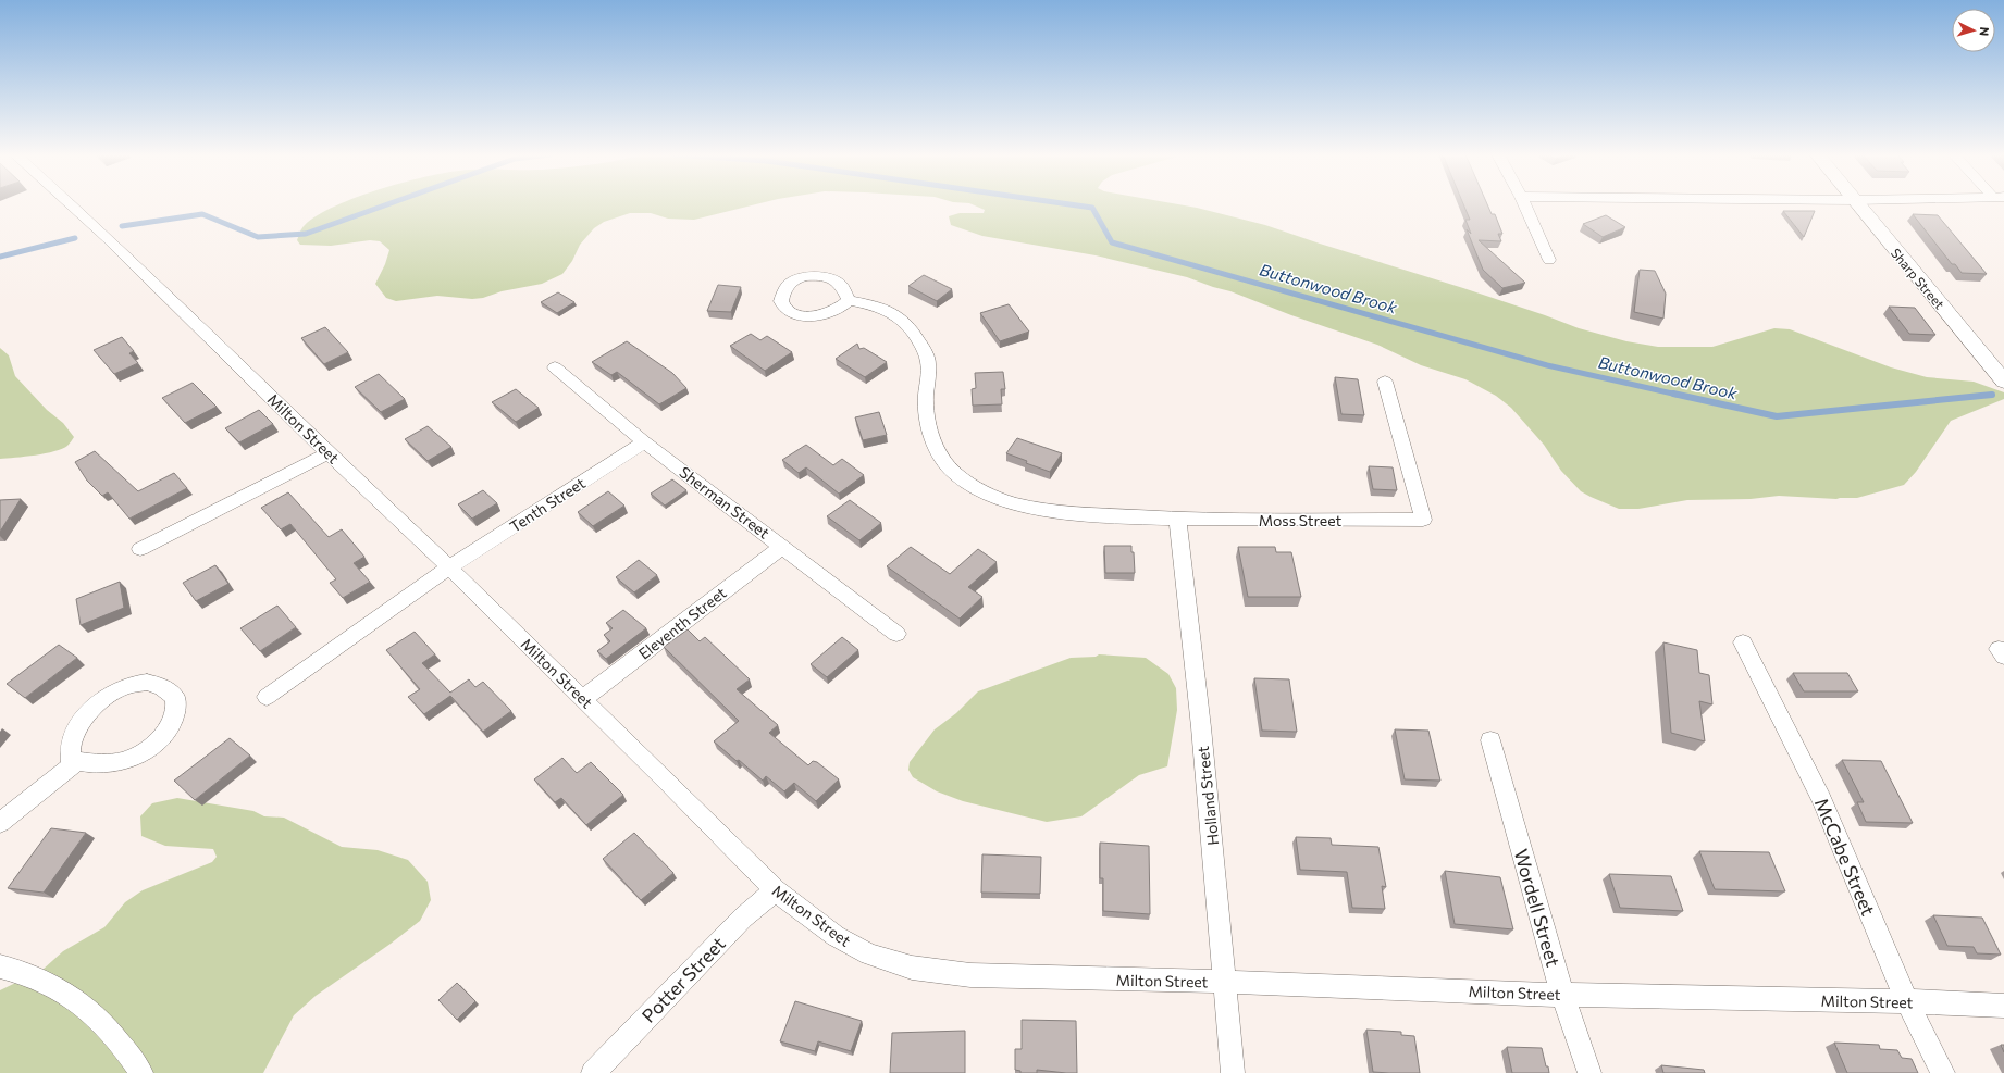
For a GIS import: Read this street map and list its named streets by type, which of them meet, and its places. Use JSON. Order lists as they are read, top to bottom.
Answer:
{
  "streets": {
    "street": [
      "Sharp Street",
      "Milton Street",
      "Sherman Street",
      "Tenth Street",
      "Moss Street",
      "Eleventh Street",
      "Holland Street",
      "McCabe Street",
      "Wordell Street",
      "Potter Street"
    ]
  },
  "crossings": [
    ["Milton Street", "Tenth Street"],
    ["Milton Street", "Eleventh Street"],
    ["Milton Street", "Holland Street"],
    ["Milton Street", "McCabe Street"],
    ["Milton Street", "Wordell Street"],
    ["Milton Street", "Potter Street"],
    ["Sherman Street", "Tenth Street"],
    ["Sherman Street", "Eleventh Street"],
    ["Moss Street", "Holland Street"]
  ],
  "water": ["Buttonwood Brook"],
  "north": "right"
}
